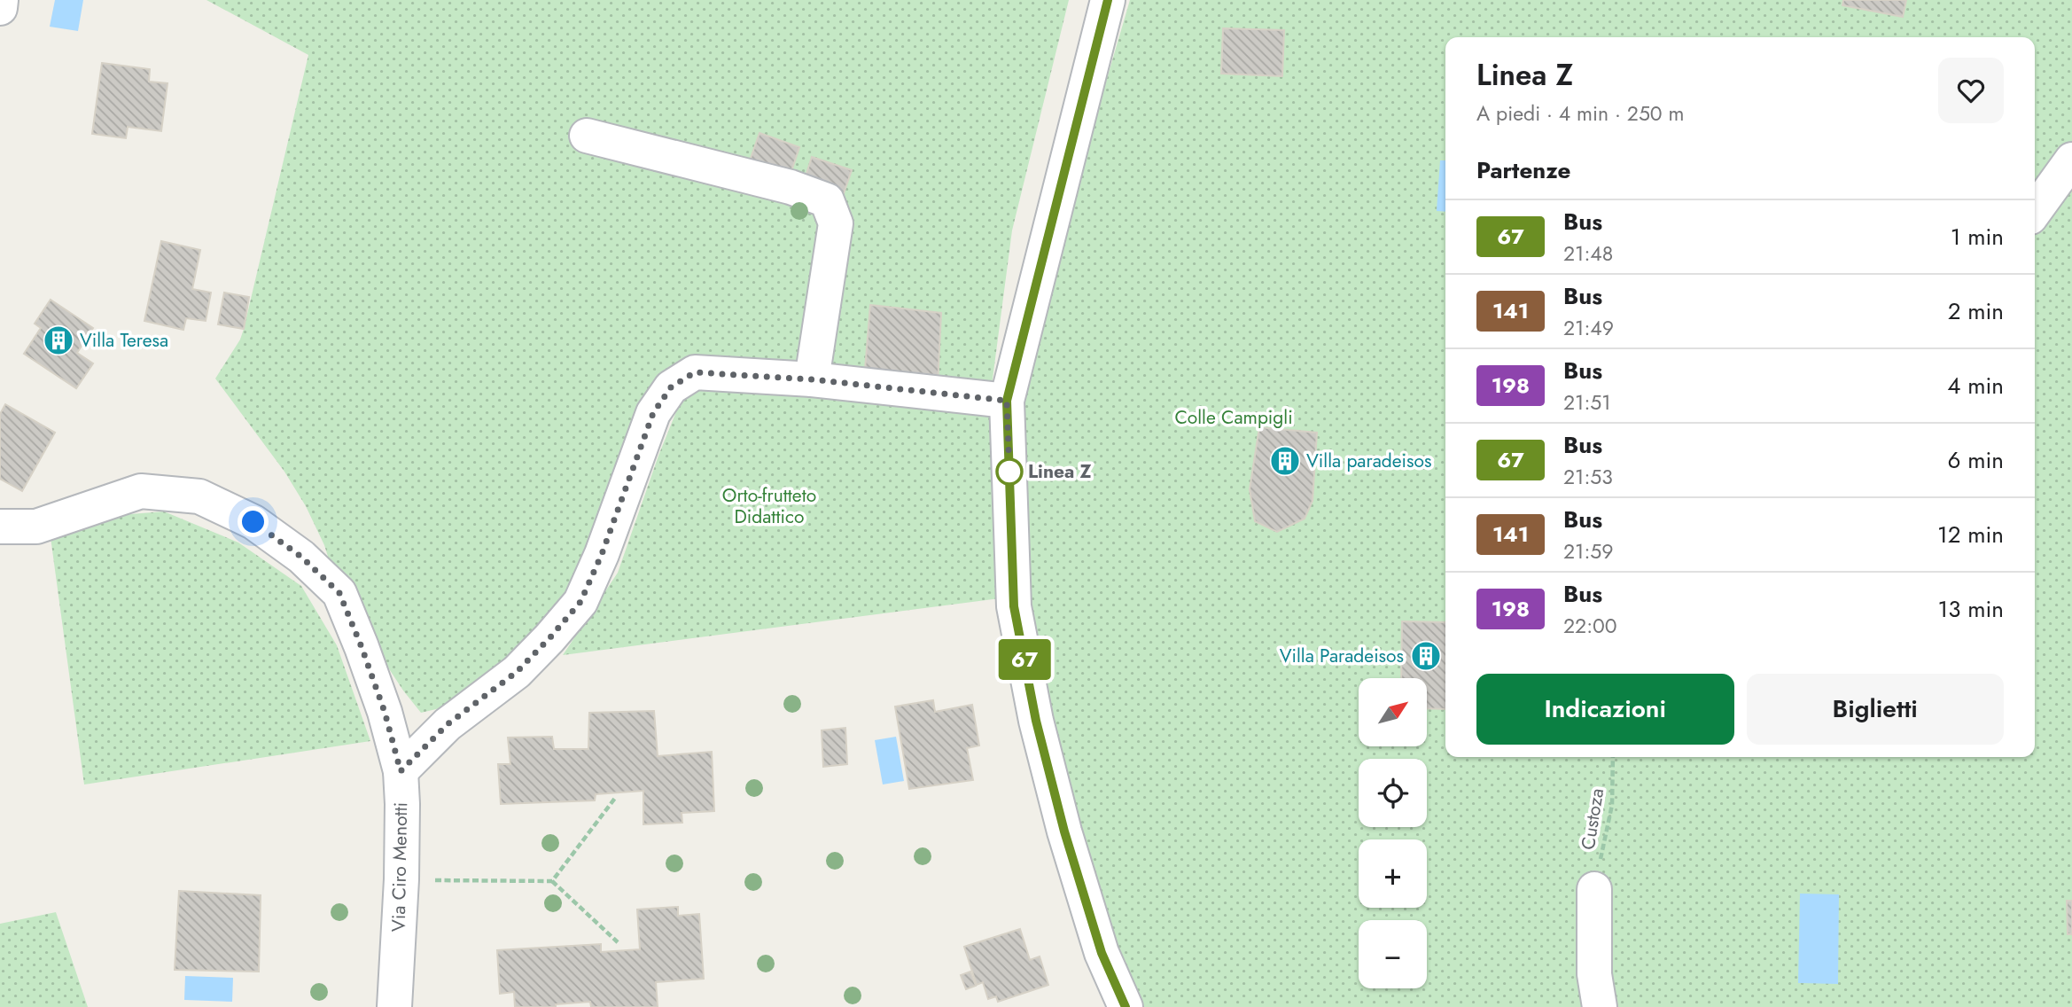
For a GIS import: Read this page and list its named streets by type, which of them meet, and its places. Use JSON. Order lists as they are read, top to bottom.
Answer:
{
  "streets": {
    "street": ["Via Ciro Menotti"],
    "path": ["Custoza"]
  },
  "parks": ["Colle Campigli", "Orto-frutteto Didattico"],
  "places": {
    "building": ["Villa Teresa", "Villa paradeisos", "Villa Paradeisos"],
    "other": ["Linea Z"]
  },
  "lines": ["bus line 67"],
  "north": "top right",
  "page": {
    "on_map": "67",
    "heading": [
      ["Linea Z", "A piedi · 4 min · 250 m"],
      "Partenze"
    ],
    "list": [
      {
        "mark": "67",
        "name": "Bus",
        "note": "21:48",
        "value": "1 min"
      },
      {
        "mark": "141",
        "name": "Bus",
        "note": "21:49",
        "value": "2 min"
      },
      {
        "mark": "198",
        "name": "Bus",
        "note": "21:51",
        "value": "4 min"
      },
      {
        "mark": "67",
        "name": "Bus",
        "note": "21:53",
        "value": "6 min"
      },
      {
        "mark": "141",
        "name": "Bus",
        "note": "21:59",
        "value": "12 min"
      },
      {
        "mark": "198",
        "name": "Bus",
        "note": "22:00",
        "value": "13 min"
      }
    ],
    "buttons": ["Indicazioni", "Biglietti"],
    "map_buttons": ["+", "−"]
  }
}
